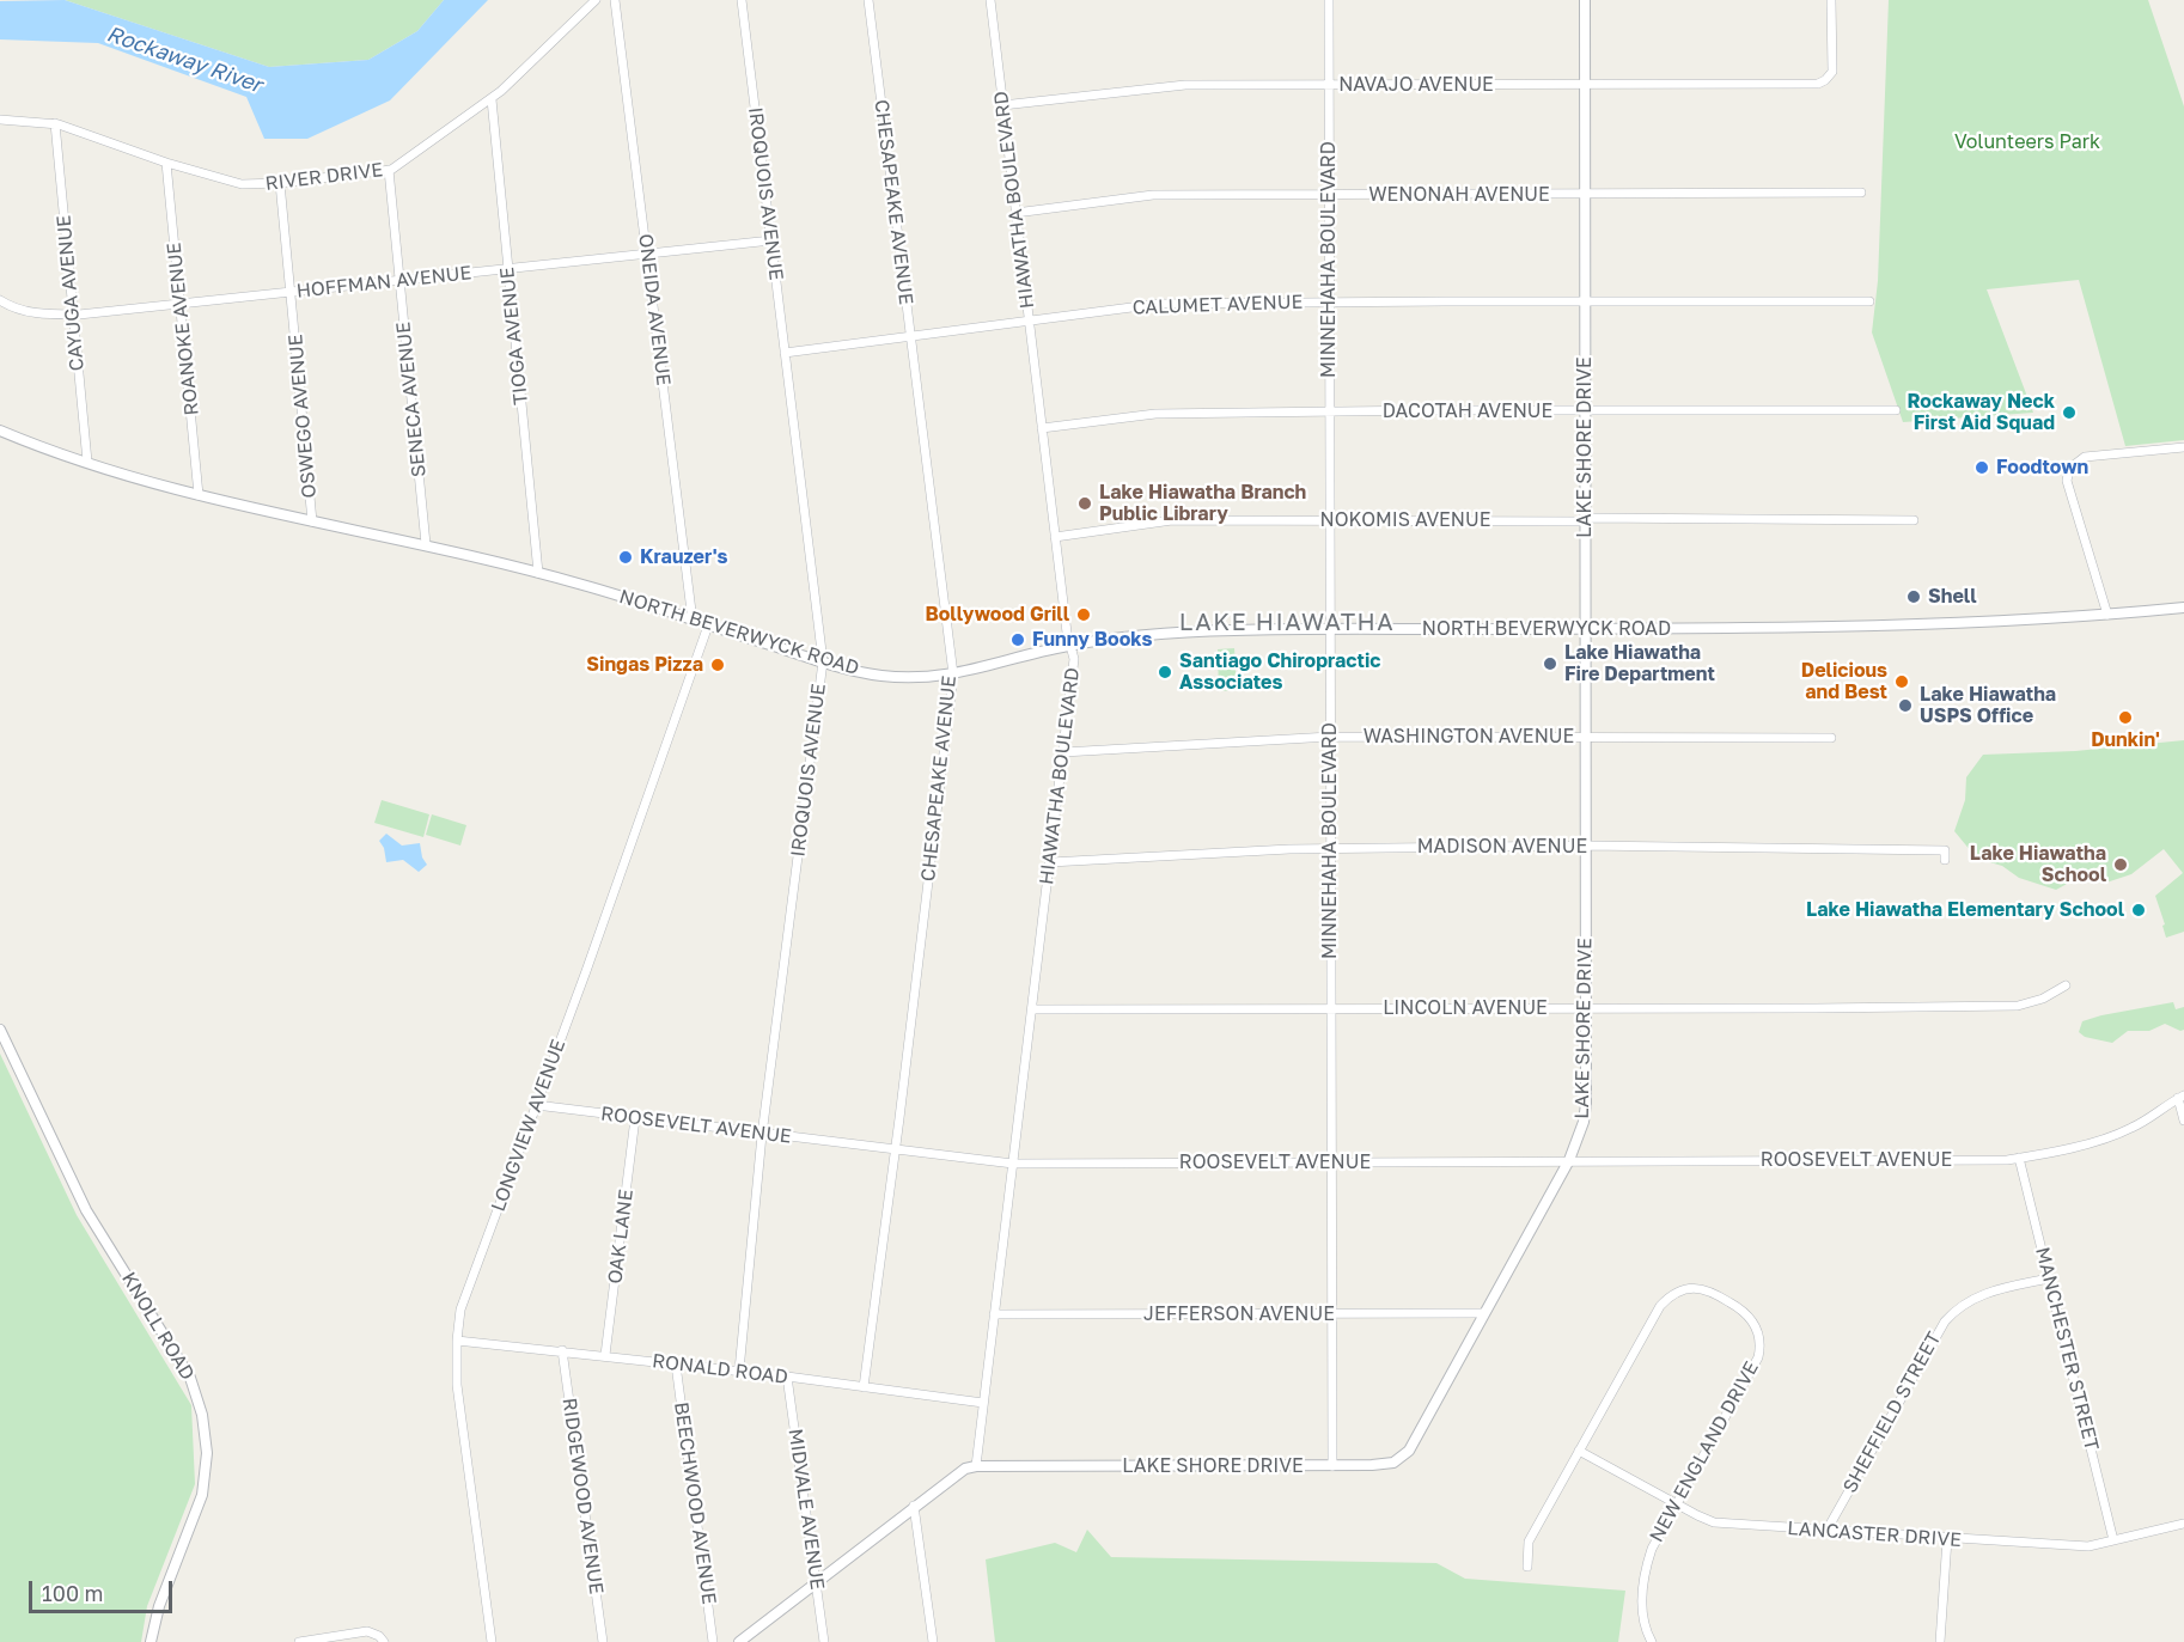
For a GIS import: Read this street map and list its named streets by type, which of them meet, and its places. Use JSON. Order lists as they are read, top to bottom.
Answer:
{
  "streets": {
    "street": [
      "NAVAJO AVENUE",
      "RIVER DRIVE",
      "IROQUOIS AVENUE",
      "WENONAH AVENUE",
      "HIAWATHA BOULEVARD",
      "CHESAPEAKE AVENUE",
      "MINNEHAHA BOULEVARD",
      "HOFFMAN AVENUE",
      "CAYUGA AVENUE",
      "CALUMET AVENUE",
      "ONEIDA AVENUE",
      "ROANOKE AVENUE",
      "TIOGA AVENUE",
      "SENECA AVENUE",
      "DACOTAH AVENUE",
      "OSWEGO AVENUE",
      "LAKE SHORE DRIVE",
      "NOKOMIS AVENUE",
      "NORTH BEVERWYCK ROAD",
      "WASHINGTON AVENUE",
      "MADISON AVENUE",
      "LINCOLN AVENUE",
      "LONGVIEW AVENUE",
      "ROOSEVELT AVENUE",
      "OAK LANE",
      "JEFFERSON AVENUE",
      "KNOLL ROAD",
      "MANCHESTER STREET",
      "RONALD ROAD",
      "SHEFFIELD STREET",
      "NEW ENGLAND DRIVE",
      "RIDGEWOOD AVENUE",
      "BEECHWOOD AVENUE",
      "MIDVALE AVENUE",
      "LANCASTER DRIVE"
    ]
  },
  "crossings": [
    ["NAVAJO AVENUE", "HIAWATHA BOULEVARD"],
    ["NAVAJO AVENUE", "MINNEHAHA BOULEVARD"],
    ["NAVAJO AVENUE", "LAKE SHORE DRIVE"],
    ["RIVER DRIVE", "CAYUGA AVENUE"],
    ["RIVER DRIVE", "ROANOKE AVENUE"],
    ["RIVER DRIVE", "TIOGA AVENUE"],
    ["RIVER DRIVE", "SENECA AVENUE"],
    ["RIVER DRIVE", "OSWEGO AVENUE"],
    ["IROQUOIS AVENUE", "HOFFMAN AVENUE"],
    ["IROQUOIS AVENUE", "CALUMET AVENUE"],
    ["IROQUOIS AVENUE", "NORTH BEVERWYCK ROAD"],
    ["IROQUOIS AVENUE", "ROOSEVELT AVENUE"],
    ["IROQUOIS AVENUE", "RONALD ROAD"],
    ["WENONAH AVENUE", "HIAWATHA BOULEVARD"],
    ["WENONAH AVENUE", "MINNEHAHA BOULEVARD"],
    ["WENONAH AVENUE", "LAKE SHORE DRIVE"],
    ["HIAWATHA BOULEVARD", "CALUMET AVENUE"],
    ["HIAWATHA BOULEVARD", "DACOTAH AVENUE"],
    ["HIAWATHA BOULEVARD", "LAKE SHORE DRIVE"],
    ["HIAWATHA BOULEVARD", "NOKOMIS AVENUE"],
    ["HIAWATHA BOULEVARD", "NORTH BEVERWYCK ROAD"],
    ["HIAWATHA BOULEVARD", "WASHINGTON AVENUE"],
    ["HIAWATHA BOULEVARD", "MADISON AVENUE"],
    ["HIAWATHA BOULEVARD", "LINCOLN AVENUE"],
    ["HIAWATHA BOULEVARD", "ROOSEVELT AVENUE"],
    ["HIAWATHA BOULEVARD", "JEFFERSON AVENUE"],
    ["HIAWATHA BOULEVARD", "RONALD ROAD"],
    ["CHESAPEAKE AVENUE", "CALUMET AVENUE"],
    ["CHESAPEAKE AVENUE", "NORTH BEVERWYCK ROAD"],
    ["CHESAPEAKE AVENUE", "ROOSEVELT AVENUE"],
    ["CHESAPEAKE AVENUE", "RONALD ROAD"],
    ["MINNEHAHA BOULEVARD", "CALUMET AVENUE"],
    ["MINNEHAHA BOULEVARD", "DACOTAH AVENUE"],
    ["MINNEHAHA BOULEVARD", "LAKE SHORE DRIVE"],
    ["MINNEHAHA BOULEVARD", "NOKOMIS AVENUE"],
    ["MINNEHAHA BOULEVARD", "NORTH BEVERWYCK ROAD"],
    ["MINNEHAHA BOULEVARD", "WASHINGTON AVENUE"],
    ["MINNEHAHA BOULEVARD", "MADISON AVENUE"],
    ["MINNEHAHA BOULEVARD", "LINCOLN AVENUE"],
    ["MINNEHAHA BOULEVARD", "ROOSEVELT AVENUE"],
    ["MINNEHAHA BOULEVARD", "JEFFERSON AVENUE"],
    ["HOFFMAN AVENUE", "CAYUGA AVENUE"],
    ["HOFFMAN AVENUE", "ONEIDA AVENUE"],
    ["HOFFMAN AVENUE", "ROANOKE AVENUE"],
    ["HOFFMAN AVENUE", "TIOGA AVENUE"],
    ["HOFFMAN AVENUE", "SENECA AVENUE"],
    ["HOFFMAN AVENUE", "OSWEGO AVENUE"],
    ["CAYUGA AVENUE", "NORTH BEVERWYCK ROAD"],
    ["CALUMET AVENUE", "LAKE SHORE DRIVE"],
    ["ONEIDA AVENUE", "NORTH BEVERWYCK ROAD"],
    ["ROANOKE AVENUE", "NORTH BEVERWYCK ROAD"],
    ["TIOGA AVENUE", "NORTH BEVERWYCK ROAD"],
    ["SENECA AVENUE", "NORTH BEVERWYCK ROAD"],
    ["DACOTAH AVENUE", "LAKE SHORE DRIVE"],
    ["OSWEGO AVENUE", "NORTH BEVERWYCK ROAD"],
    ["LAKE SHORE DRIVE", "NOKOMIS AVENUE"],
    ["LAKE SHORE DRIVE", "NORTH BEVERWYCK ROAD"],
    ["LAKE SHORE DRIVE", "WASHINGTON AVENUE"],
    ["LAKE SHORE DRIVE", "MADISON AVENUE"],
    ["LAKE SHORE DRIVE", "LINCOLN AVENUE"],
    ["LAKE SHORE DRIVE", "ROOSEVELT AVENUE"],
    ["LAKE SHORE DRIVE", "JEFFERSON AVENUE"],
    ["LAKE SHORE DRIVE", "MIDVALE AVENUE"],
    ["NORTH BEVERWYCK ROAD", "LONGVIEW AVENUE"],
    ["LONGVIEW AVENUE", "ROOSEVELT AVENUE"],
    ["LONGVIEW AVENUE", "RONALD ROAD"],
    ["ROOSEVELT AVENUE", "OAK LANE"],
    ["ROOSEVELT AVENUE", "MANCHESTER STREET"],
    ["OAK LANE", "RONALD ROAD"],
    ["MANCHESTER STREET", "SHEFFIELD STREET"],
    ["MANCHESTER STREET", "LANCASTER DRIVE"],
    ["RONALD ROAD", "RIDGEWOOD AVENUE"],
    ["RONALD ROAD", "BEECHWOOD AVENUE"],
    ["RONALD ROAD", "MIDVALE AVENUE"],
    ["SHEFFIELD STREET", "LANCASTER DRIVE"],
    ["NEW ENGLAND DRIVE", "LANCASTER DRIVE"]
  ],
  "districts": ["LAKE HIAWATHA"],
  "water": ["Rockaway River"],
  "parks": ["Volunteers Park"],
  "places": [
    "Rockaway Neck First Aid Squad",
    "Foodtown",
    "Lake Hiawatha Branch Public Library",
    "Krauzer's",
    "Shell",
    "Bollywood Grill",
    "Funny Books",
    "Lake Hiawatha Fire Department",
    "Singas Pizza",
    "Santiago Chiropractic Associates",
    "Delicious and Best",
    "Lake Hiawatha USPS Office",
    "Dunkin'",
    "Lake Hiawatha School",
    "Lake Hiawatha Elementary School"
  ],
  "scale_bar": "100 m"
}
